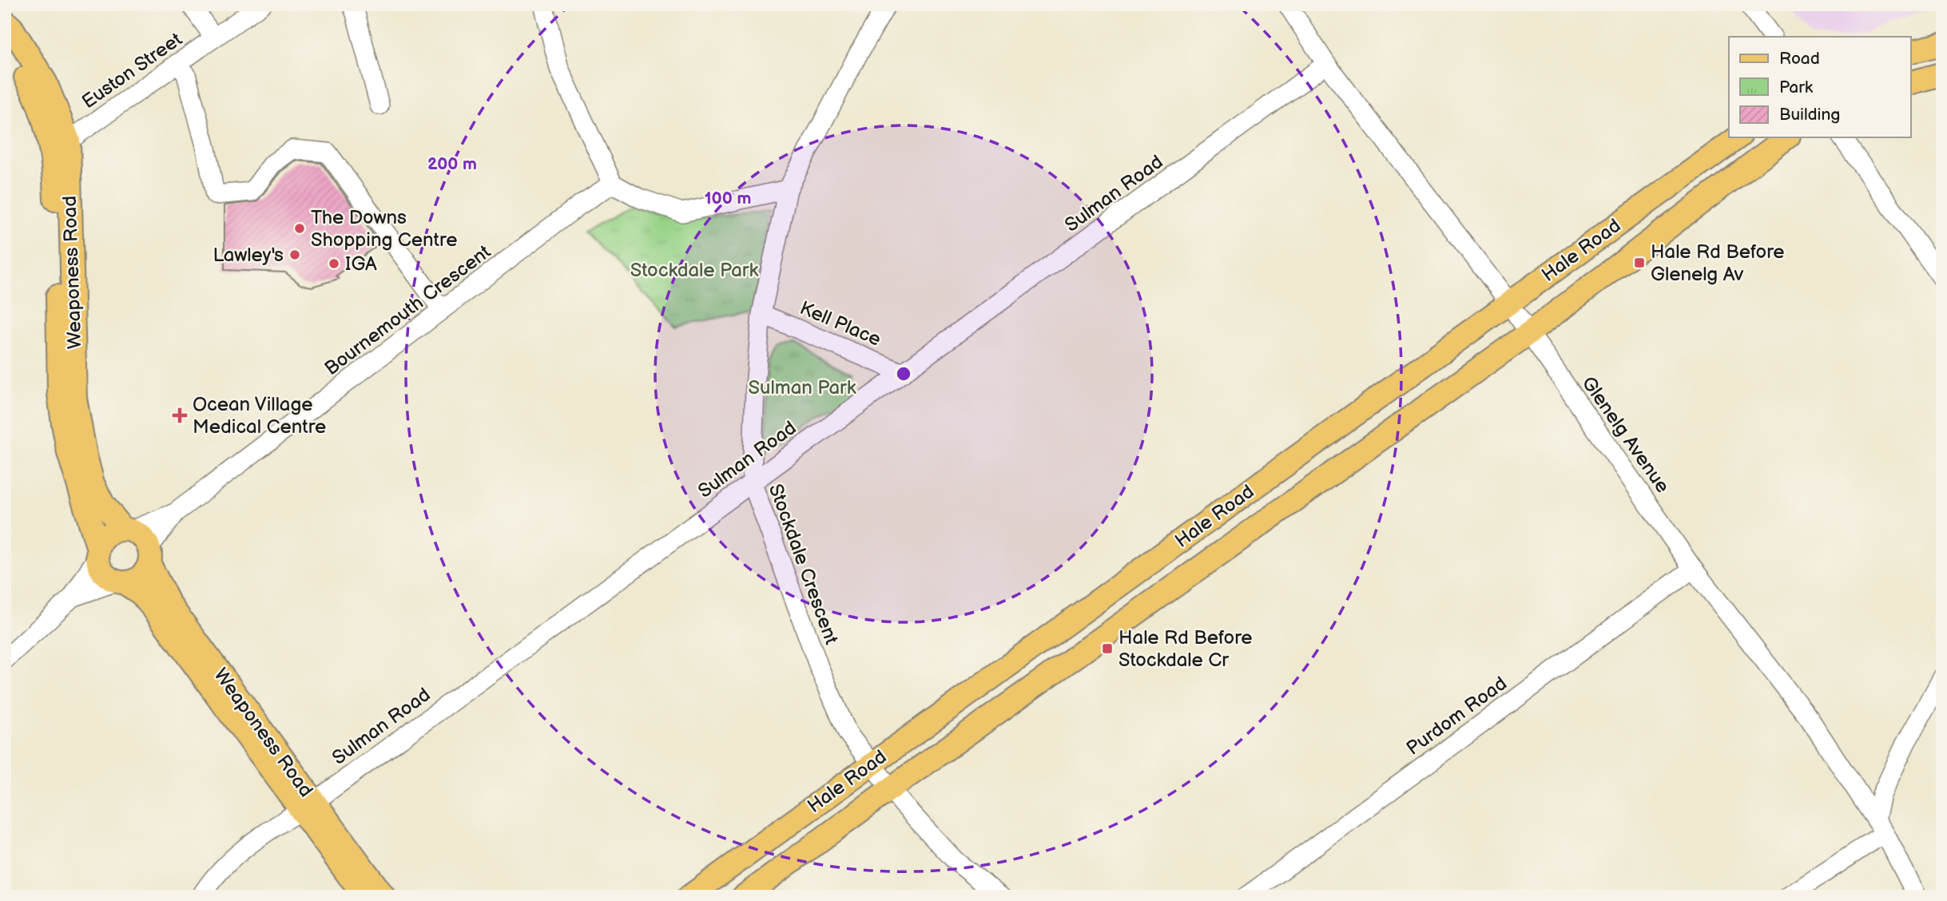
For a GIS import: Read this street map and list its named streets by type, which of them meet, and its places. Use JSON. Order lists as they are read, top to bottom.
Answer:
{
  "streets": {
    "main road": ["Hale Road", "Weaponess Road"],
    "street": [
      "Euston Street",
      "Sulman Road",
      "Bournemouth Crescent",
      "Kell Place",
      "Glenelg Avenue",
      "Stockdale Crescent",
      "Purdom Road"
    ]
  },
  "crossings": [
    ["Euston Street", "Weaponess Road"],
    ["Sulman Road", "Weaponess Road"],
    ["Sulman Road", "Kell Place"],
    ["Sulman Road", "Glenelg Avenue"],
    ["Sulman Road", "Stockdale Crescent"],
    ["Hale Road", "Glenelg Avenue"],
    ["Hale Road", "Stockdale Crescent"],
    ["Weaponess Road", "Bournemouth Crescent"],
    ["Kell Place", "Stockdale Crescent"],
    ["Glenelg Avenue", "Purdom Road"]
  ],
  "parks": ["Stockdale Park", "Sulman Park"],
  "places": {
    "other": ["The Downs Shopping Centre", "Lawley's", "IGA"],
    "transit": ["Hale Rd Before Glenelg Av", "Hale Rd Before Stockdale Cr"],
    "health": ["Ocean Village Medical Centre"]
  },
  "legend": ["Road", "Park", "Building"],
  "rings": ["200 m", "100 m"]
}
